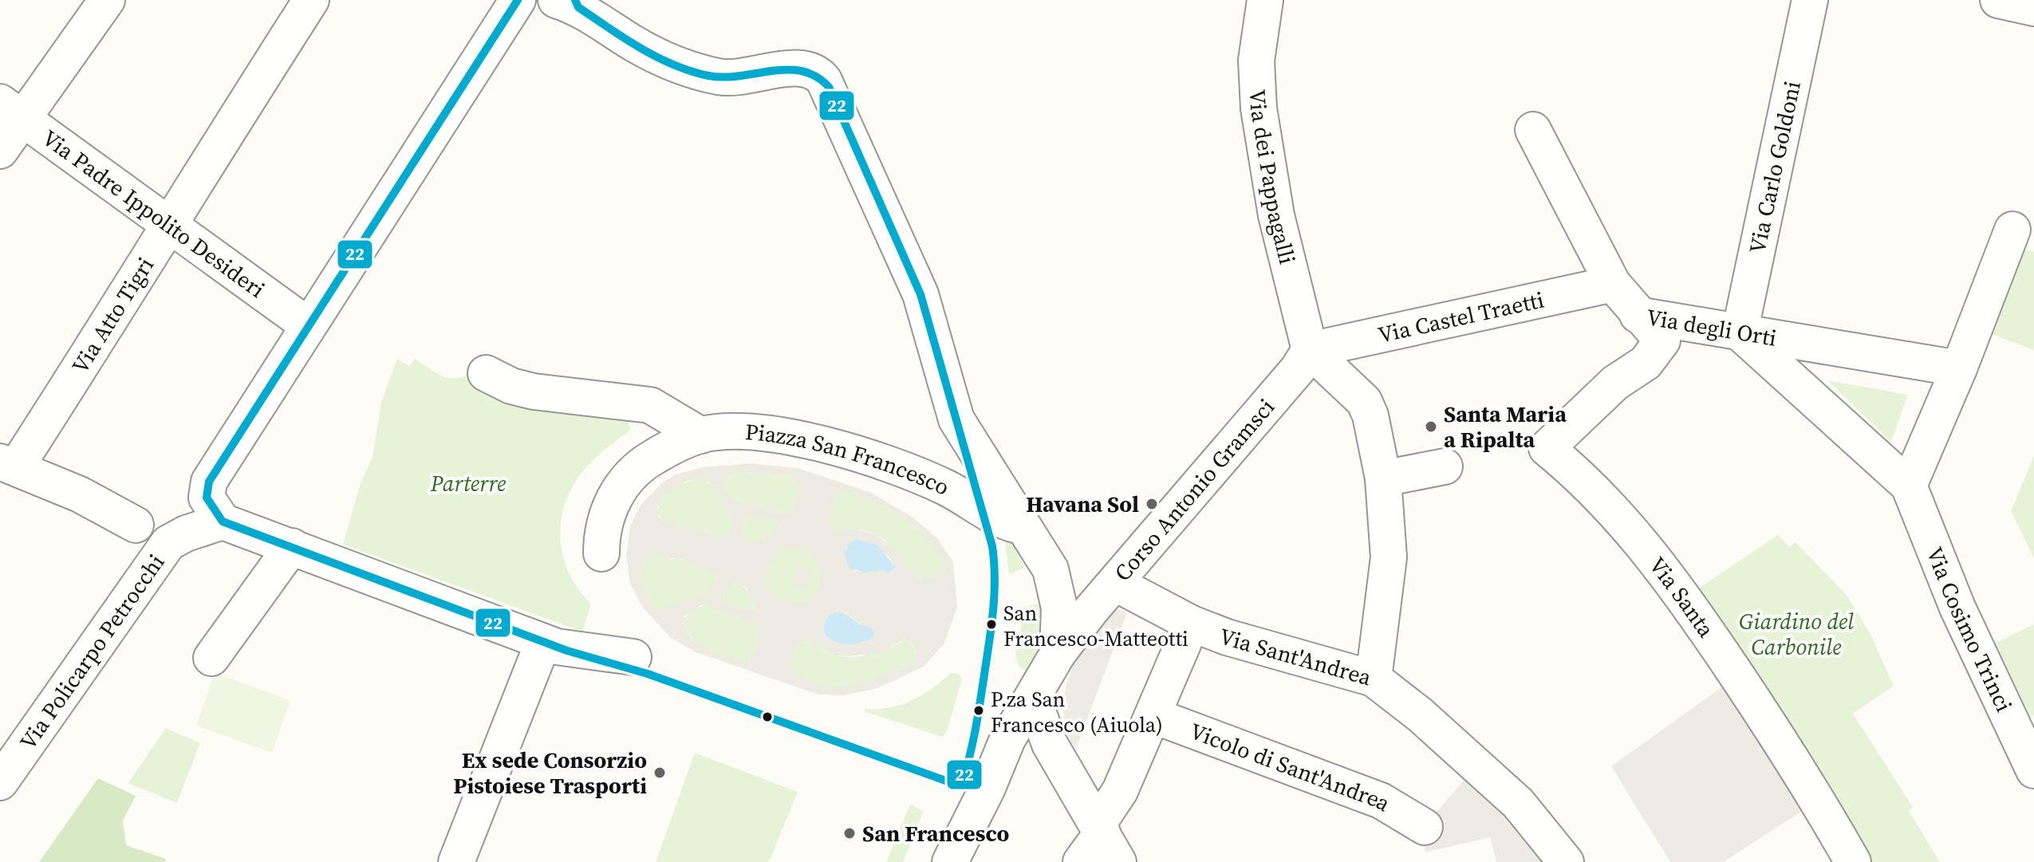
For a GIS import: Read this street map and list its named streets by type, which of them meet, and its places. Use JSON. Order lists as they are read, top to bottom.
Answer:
{
  "streets": {
    "street": [
      "Via Carlo Goldoni",
      "Via dei Pappagalli",
      "Via Padre Ippolito Desideri",
      "Via Atto Tigri",
      "Via Castel Traetti",
      "Via degli Orti",
      "Piazza San Francesco",
      "Corso Antonio Gramsci",
      "Via Santa",
      "Via Cosimo Trinci",
      "Via Policarpo Petrocchi",
      "Via Sant'Andrea",
      "Vicolo di Sant'Andrea"
    ]
  },
  "crossings": [
    ["Via Carlo Goldoni", "Via degli Orti"],
    ["Via Carlo Goldoni", "Via Cosimo Trinci"],
    ["Via dei Pappagalli", "Via Castel Traetti"],
    ["Via dei Pappagalli", "Corso Antonio Gramsci"],
    ["Via Padre Ippolito Desideri", "Via Atto Tigri"],
    ["Via Castel Traetti", "Via degli Orti"],
    ["Via Castel Traetti", "Corso Antonio Gramsci"],
    ["Via degli Orti", "Via Santa"],
    ["Via degli Orti", "Via Cosimo Trinci"],
    ["Corso Antonio Gramsci", "Via Sant'Andrea"]
  ],
  "parks": ["Parterre", "Giardino del Carbonile"],
  "places": [
    "Santa Maria a Ripalta",
    "Havana Sol",
    "San Francesco-Matteotti",
    "P.za San Francesco (Aiuola)",
    "Ex sede Consorzio Pistoiese Trasporti",
    "San Francesco"
  ],
  "lines": ["transit line 22"]
}
